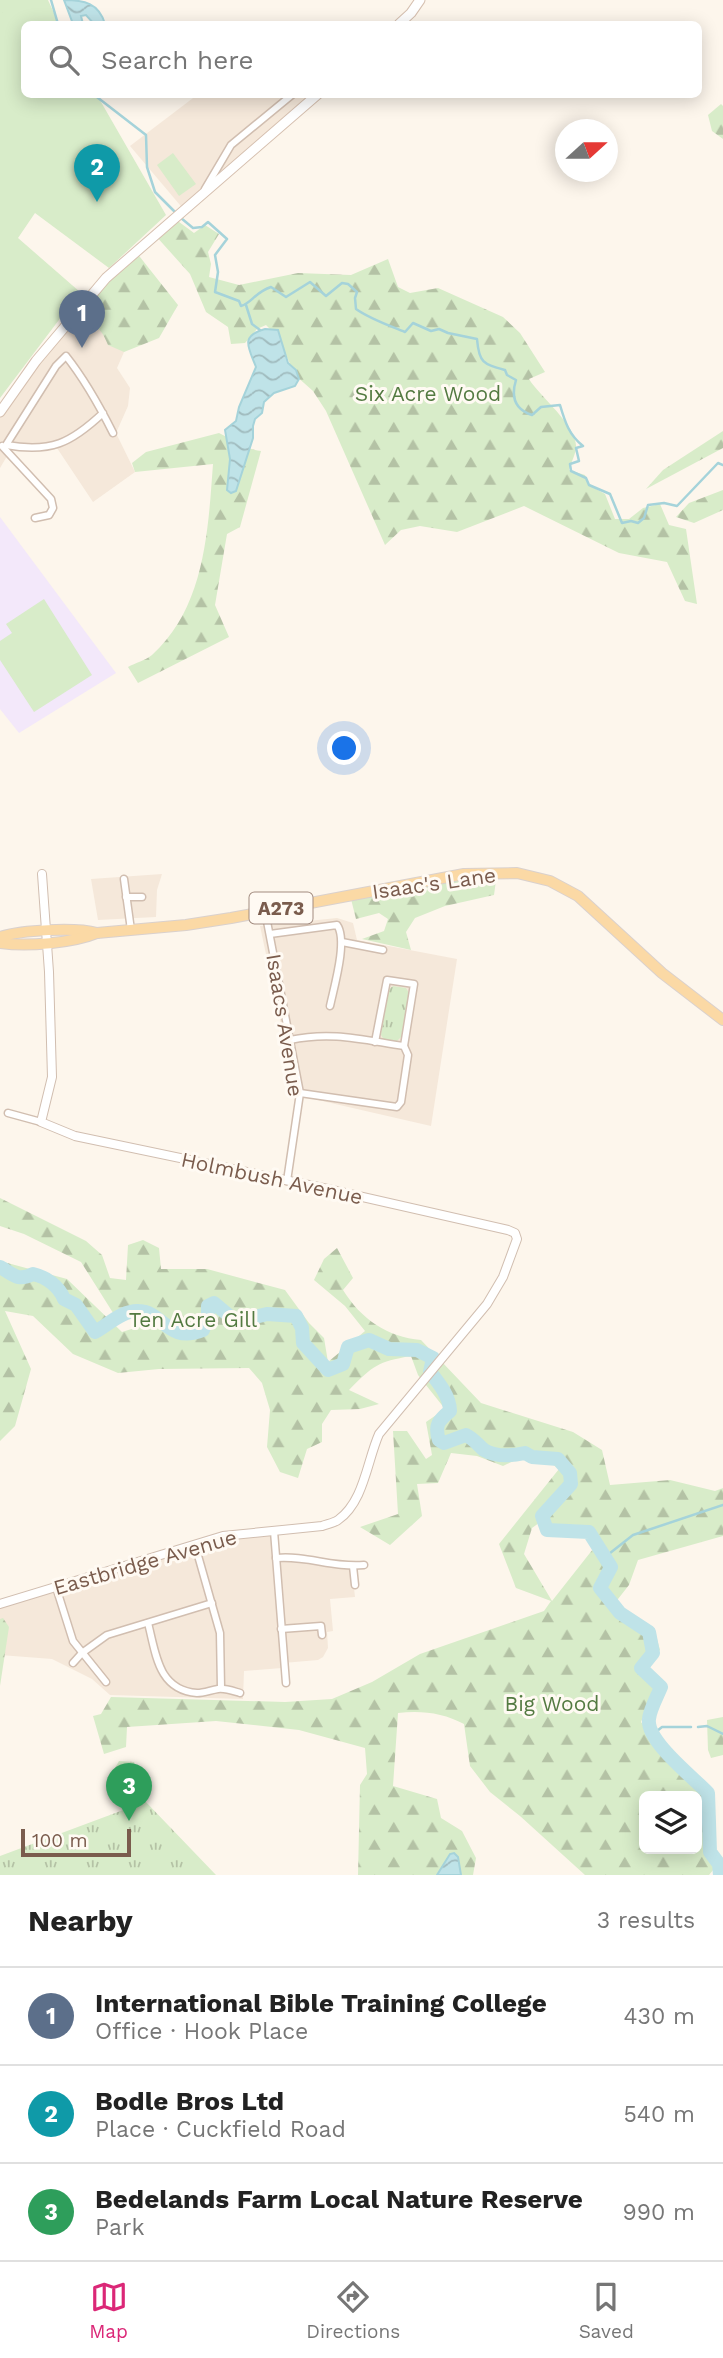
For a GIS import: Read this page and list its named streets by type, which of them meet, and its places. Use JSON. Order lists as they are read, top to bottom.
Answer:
{
  "streets": {
    "main road": ["Isaac's Lane", "A273"],
    "street": ["Isaacs Avenue", "Holmbush Avenue", "Eastbridge Avenue"]
  },
  "crossings": [
    ["Isaac's Lane", "Isaacs Avenue"],
    ["Isaacs Avenue", "Holmbush Avenue"],
    ["Holmbush Avenue", "Eastbridge Avenue"]
  ],
  "parks": ["Six Acre Wood", "Ten Acre Gill", "Big Wood"],
  "scale_bar": "100 m",
  "north": "right",
  "page": {
    "search": "Search here",
    "pins": ["2", "1", "3"],
    "scale": "100 m",
    "heading": ["Nearby", "3 results"],
    "list": [
      {
        "mark": "1",
        "name": "International Bible Training College",
        "note": "Office · Hook Place",
        "value": "430 m"
      },
      {
        "mark": "2",
        "name": "Bodle Bros Ltd",
        "note": "Place · Cuckfield Road",
        "value": "540 m"
      },
      {
        "mark": "3",
        "name": "Bedelands Farm Local Nature Reserve",
        "note": "Park",
        "value": "990 m"
      }
    ],
    "nav": ["Map", "Directions", "Saved"]
  }
}
